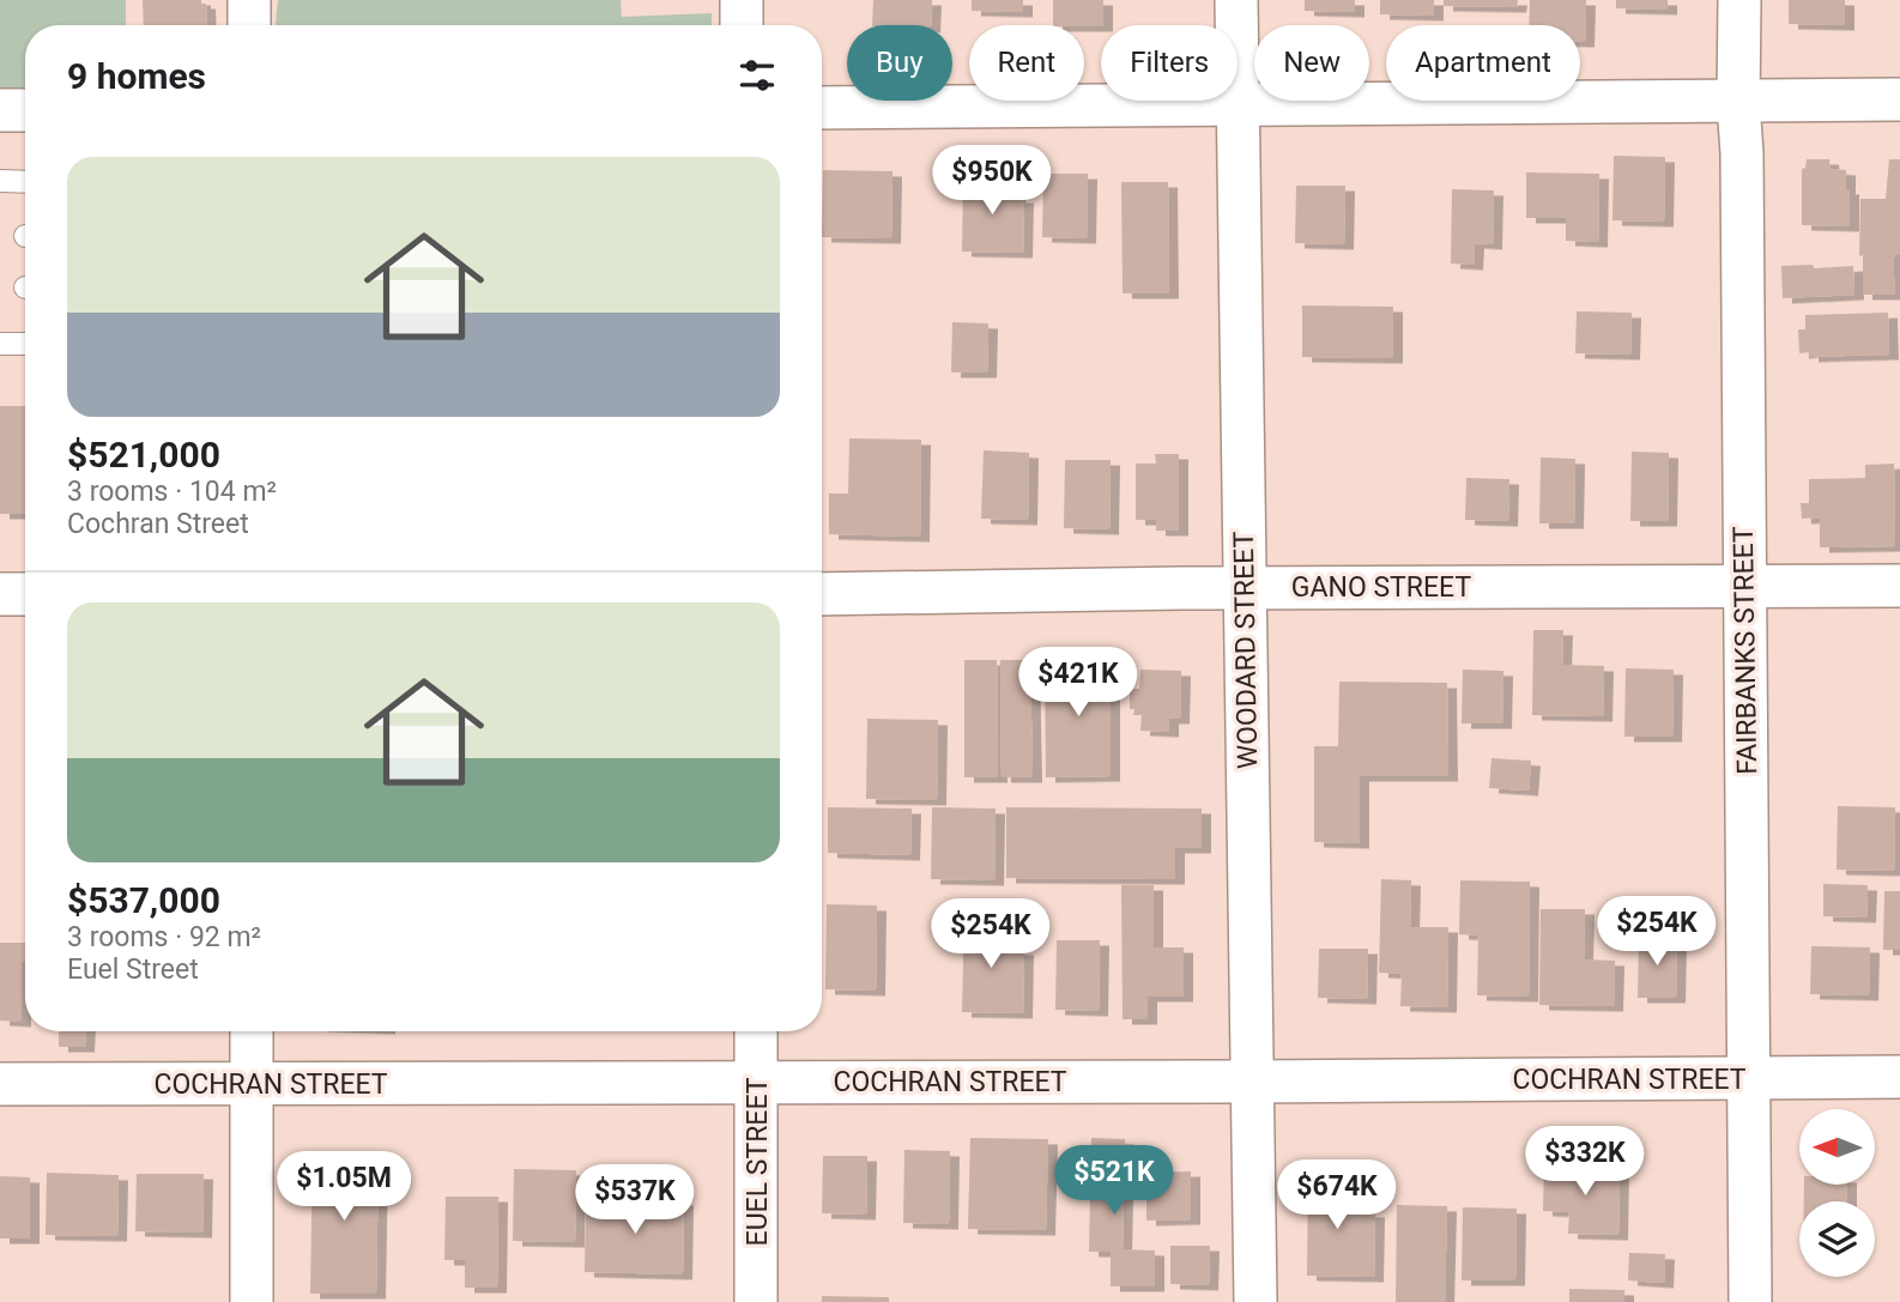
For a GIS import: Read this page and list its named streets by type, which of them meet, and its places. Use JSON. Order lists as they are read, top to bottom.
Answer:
{
  "streets": {
    "street": [
      "GANO STREET",
      "WOODARD STREET",
      "FAIRBANKS STREET",
      "COCHRAN STREET",
      "EUEL STREET"
    ]
  },
  "crossings": [
    ["GANO STREET", "WOODARD STREET"],
    ["GANO STREET", "FAIRBANKS STREET"],
    ["WOODARD STREET", "COCHRAN STREET"],
    ["FAIRBANKS STREET", "COCHRAN STREET"],
    ["COCHRAN STREET", "EUEL STREET"]
  ],
  "north": "left",
  "page": {
    "chip": [
      "Buy",
      "Rent",
      "Filters",
      "New",
      "Apartment"
    ],
    "heading": "9 homes",
    "list": [
      {
        "name": "$521,000",
        "note": "3 rooms · 104 m² · Cochran Street"
      },
      {
        "name": "$537,000",
        "note": "3 rooms · 92 m² · Euel Street"
      }
    ],
    "price": [
      "$950K",
      "$421K",
      "$254K",
      "$254K",
      "$332K",
      "$521K",
      "$1.05M",
      "$674K",
      "$537K"
    ]
  }
}
